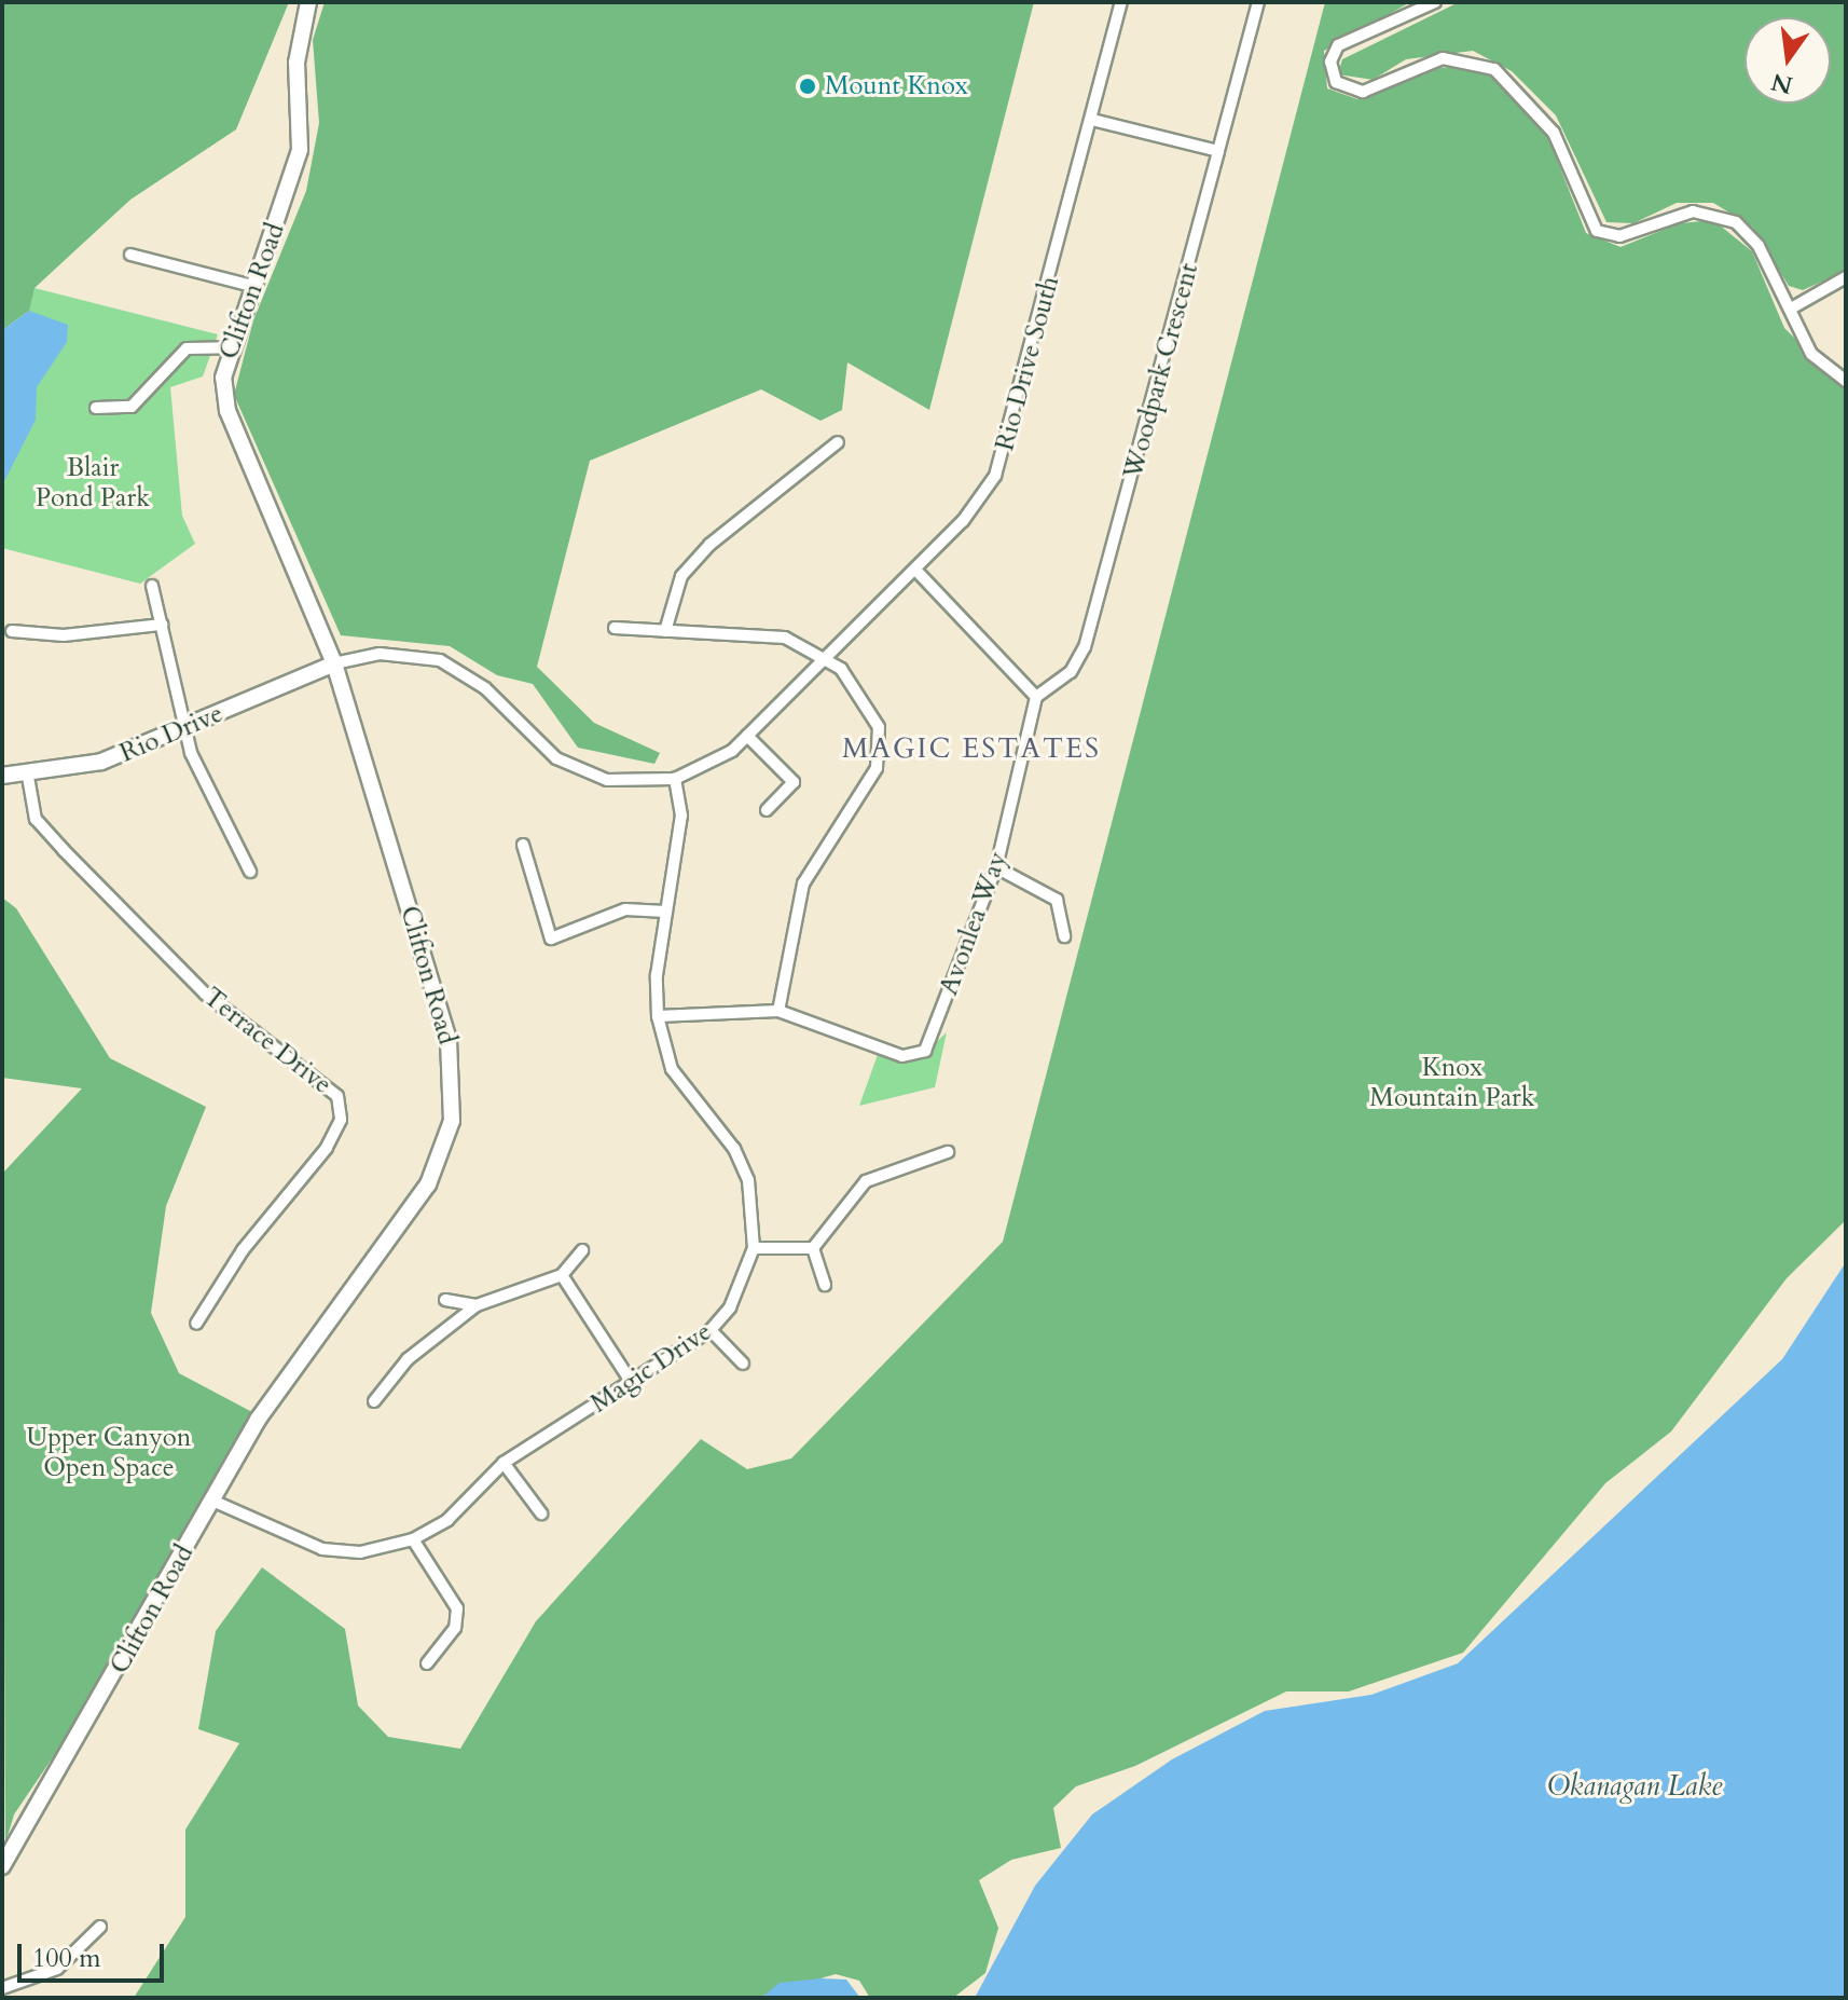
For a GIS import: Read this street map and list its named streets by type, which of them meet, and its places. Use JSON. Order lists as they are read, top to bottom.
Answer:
{
  "streets": {
    "street": [
      "Clifton Road",
      "Rio Drive South",
      "Woodpark Crescent",
      "Rio Drive",
      "Avonlea Way",
      "Terrace Drive",
      "Magic Drive"
    ]
  },
  "crossings": [
    ["Clifton Road", "Rio Drive South"],
    ["Clifton Road", "Rio Drive"],
    ["Clifton Road", "Magic Drive"],
    ["Rio Drive South", "Rio Drive"],
    ["Rio Drive South", "Magic Drive"],
    ["Woodpark Crescent", "Avonlea Way"],
    ["Rio Drive", "Terrace Drive"],
    ["Avonlea Way", "Magic Drive"]
  ],
  "districts": ["MAGIC ESTATES"],
  "water": ["Okanagan Lake"],
  "parks": ["Blair Pond Park", "Knox Mountain Park", "Upper Canyon Open Space"],
  "places": ["Mount Knox"],
  "scale_bar": "100 m",
  "north": "bottom"
}
